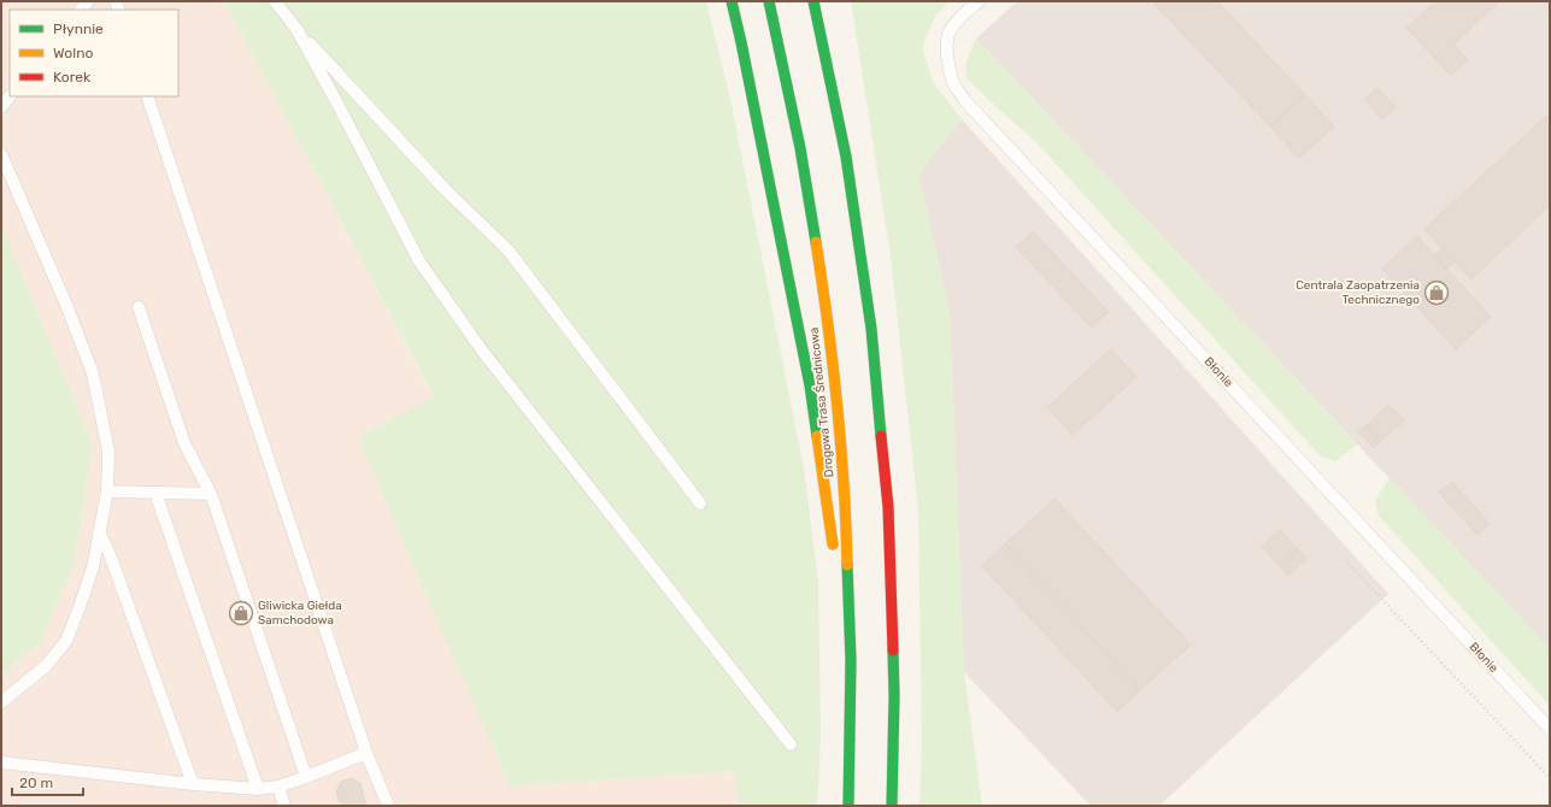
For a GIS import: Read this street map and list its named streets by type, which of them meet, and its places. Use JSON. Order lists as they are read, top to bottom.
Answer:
{
  "streets": {
    "main road": ["Drogowa Trasa Średnicowa"],
    "lane": ["Błonie"]
  },
  "places": {
    "shop": ["Centrala Zaopatrzenia Technicznego", "Gliwicka Giełda Samchodowa"]
  },
  "legend": ["Płynnie", "Wolno", "Korek"],
  "scale_bar": "20 m"
}
